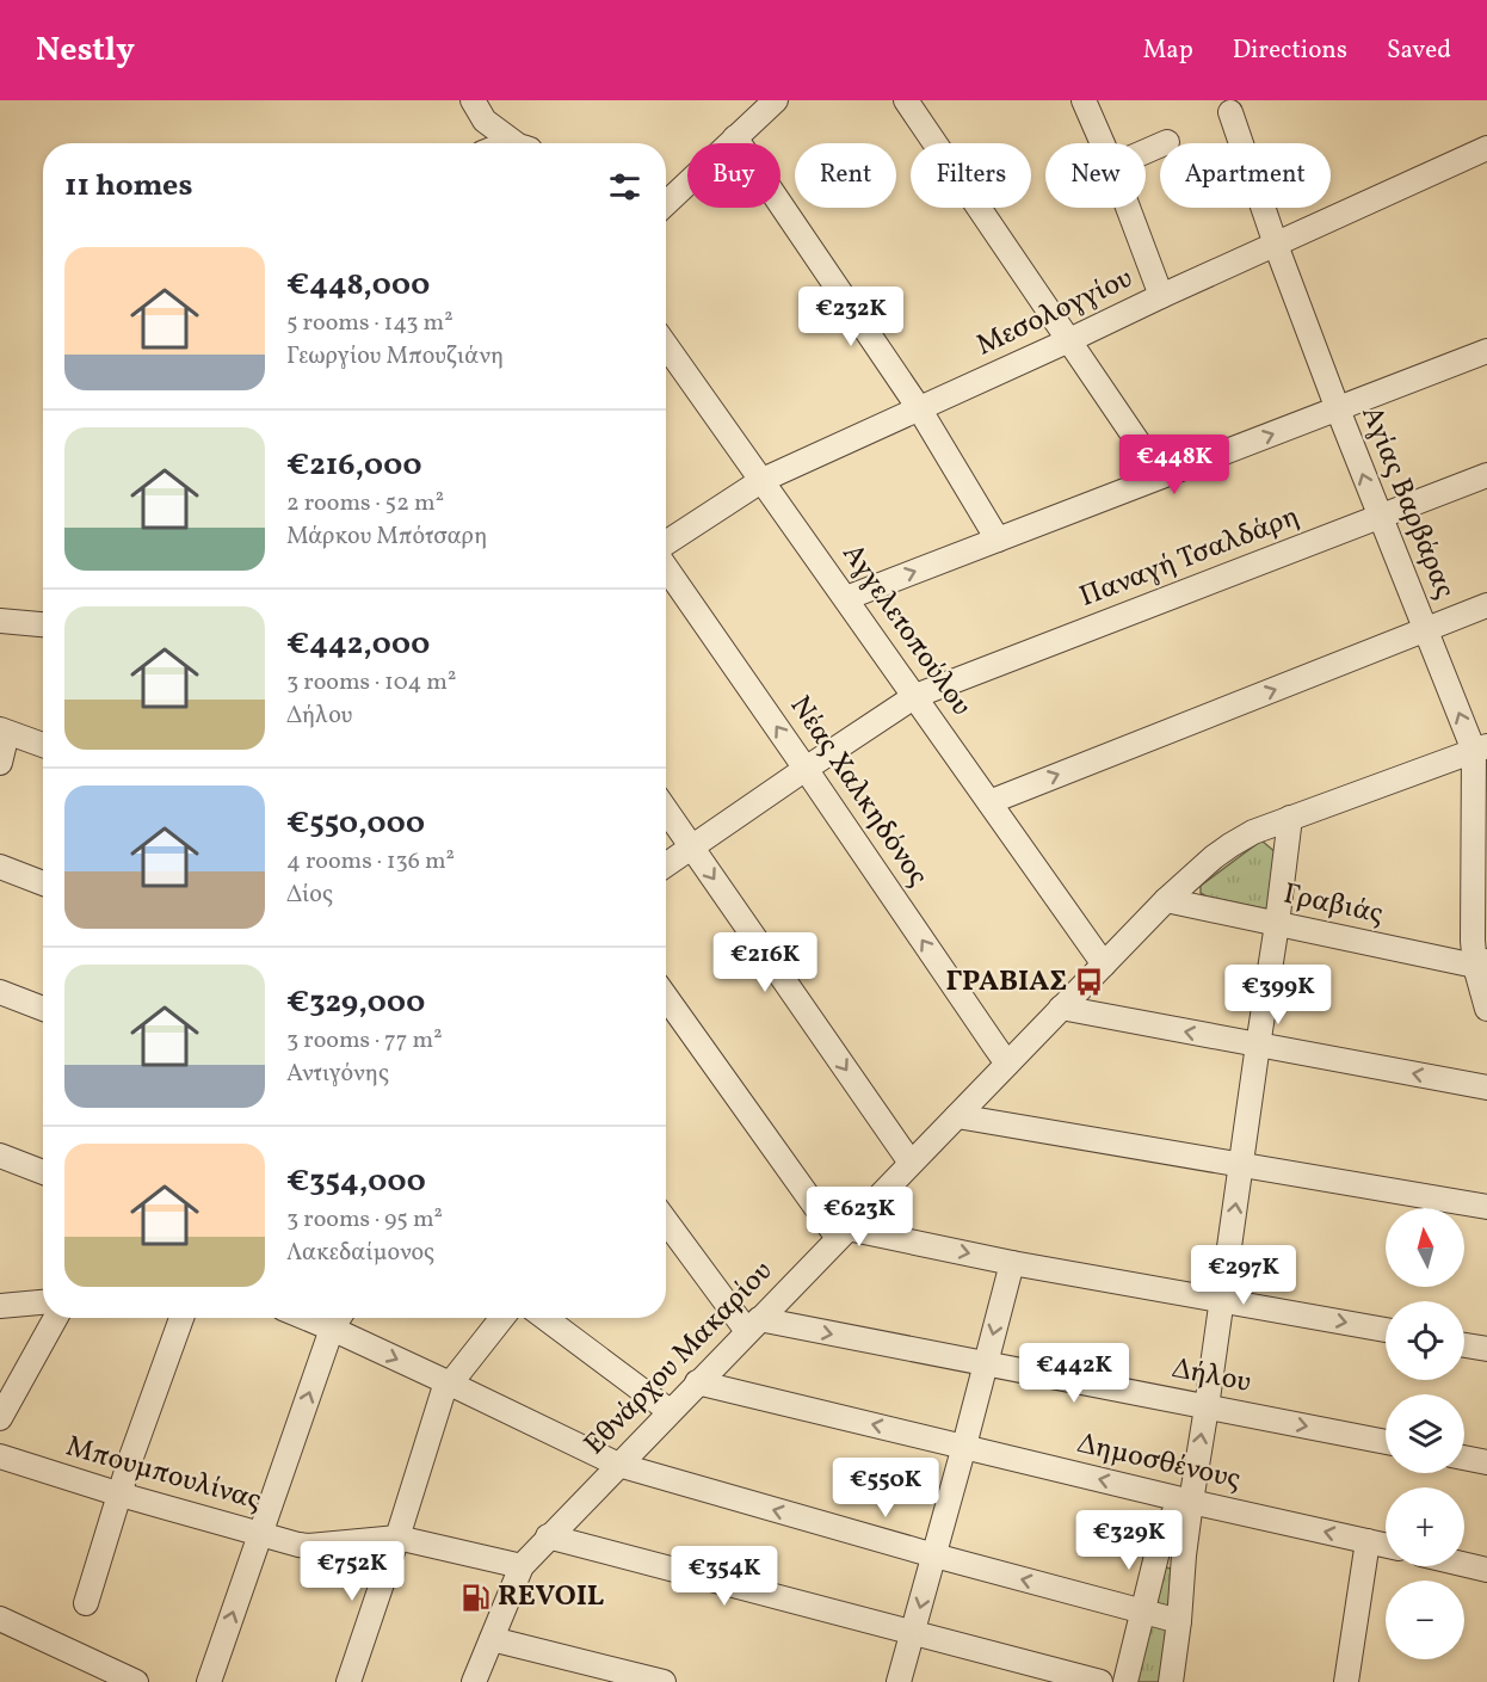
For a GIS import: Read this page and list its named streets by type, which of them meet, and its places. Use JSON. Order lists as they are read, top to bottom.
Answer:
{
  "streets": {
    "street": [
      "Μεσολογγίου",
      "Αγίας Βαρβάρας",
      "Παναγή Τσαλδάρη",
      "Αγγελετοπούλου",
      "Νέας Χαλκηδόνος",
      "Γραβιάς",
      "Εθνάρχου Μακαρίου",
      "Δήλου",
      "Δημοσθένους",
      "Μπουμπουλίνας"
    ]
  },
  "crossings": [
    ["Μεσολογγίου", "Αγίας Βαρβάρας"],
    ["Μεσολογγίου", "Αγγελετοπούλου"],
    ["Αγίας Βαρβάρας", "Παναγή Τσαλδάρη"],
    ["Αγίας Βαρβάρας", "Γραβιάς"],
    ["Αγίας Βαρβάρας", "Εθνάρχου Μακαρίου"],
    ["Παναγή Τσαλδάρη", "Αγγελετοπούλου"],
    ["Παναγή Τσαλδάρη", "Νέας Χαλκηδόνος"],
    ["Αγγελετοπούλου", "Εθνάρχου Μακαρίου"],
    ["Νέας Χαλκηδόνος", "Εθνάρχου Μακαρίου"],
    ["Γραβιάς", "Εθνάρχου Μακαρίου"],
    ["Εθνάρχου Μακαρίου", "Δήλου"],
    ["Εθνάρχου Μακαρίου", "Δημοσθένους"],
    ["Εθνάρχου Μακαρίου", "Μπουμπουλίνας"]
  ],
  "places": {
    "bus stop": ["ΓΡΑΒΙΑΣ"],
    "fuel station": ["REVOIL"]
  },
  "north": "top",
  "page": {
    "header": "Nestly",
    "nav": ["Map", "Directions", "Saved"],
    "chip": [
      "Buy",
      "Rent",
      "Filters",
      "New",
      "Apartment"
    ],
    "heading": "11 homes",
    "list": [
      {
        "name": "€448,000",
        "note": "5 rooms · 143 m² · Γεωργίου Μπουζιάνη"
      },
      {
        "name": "€216,000",
        "note": "2 rooms · 52 m² · Μάρκου Μπότσαρη"
      },
      {
        "name": "€442,000",
        "note": "3 rooms · 104 m² · Δήλου"
      },
      {
        "name": "€550,000",
        "note": "4 rooms · 136 m² · Δίος"
      },
      {
        "name": "€329,000",
        "note": "3 rooms · 77 m² · Αντιγόνης"
      },
      {
        "name": "€354,000",
        "note": "3 rooms · 95 m² · Λακεδαίμονος"
      }
    ],
    "price": [
      "€232K",
      "€448K",
      "€216K",
      "€399K",
      "€623K",
      "€297K",
      "€442K",
      "€550K",
      "€329K",
      "€752K",
      "€354K"
    ],
    "map_buttons": ["+", "−"]
  }
}
